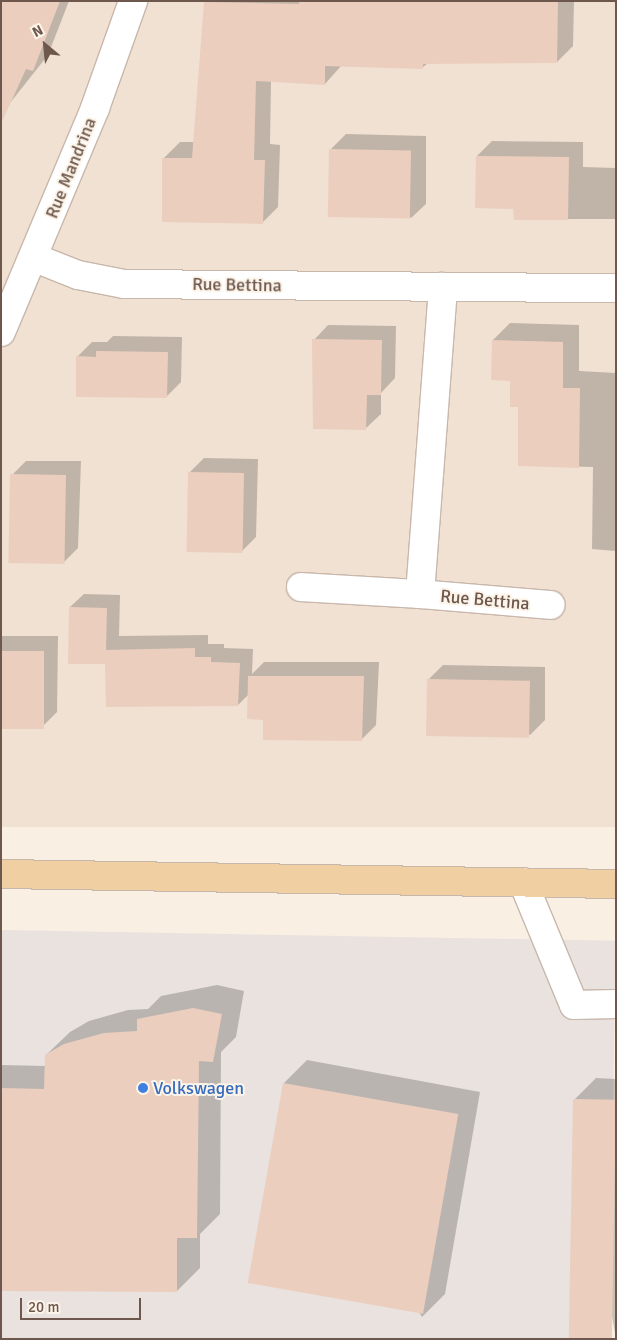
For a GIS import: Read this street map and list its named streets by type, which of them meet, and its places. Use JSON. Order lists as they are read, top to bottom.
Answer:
{
  "streets": {
    "street": ["Rue Mandrina", "Rue Bettina"]
  },
  "crossings": [
    ["Rue Mandrina", "Rue Bettina"]
  ],
  "places": ["Volkswagen"],
  "scale_bar": "20 m",
  "north": "top left"
}
